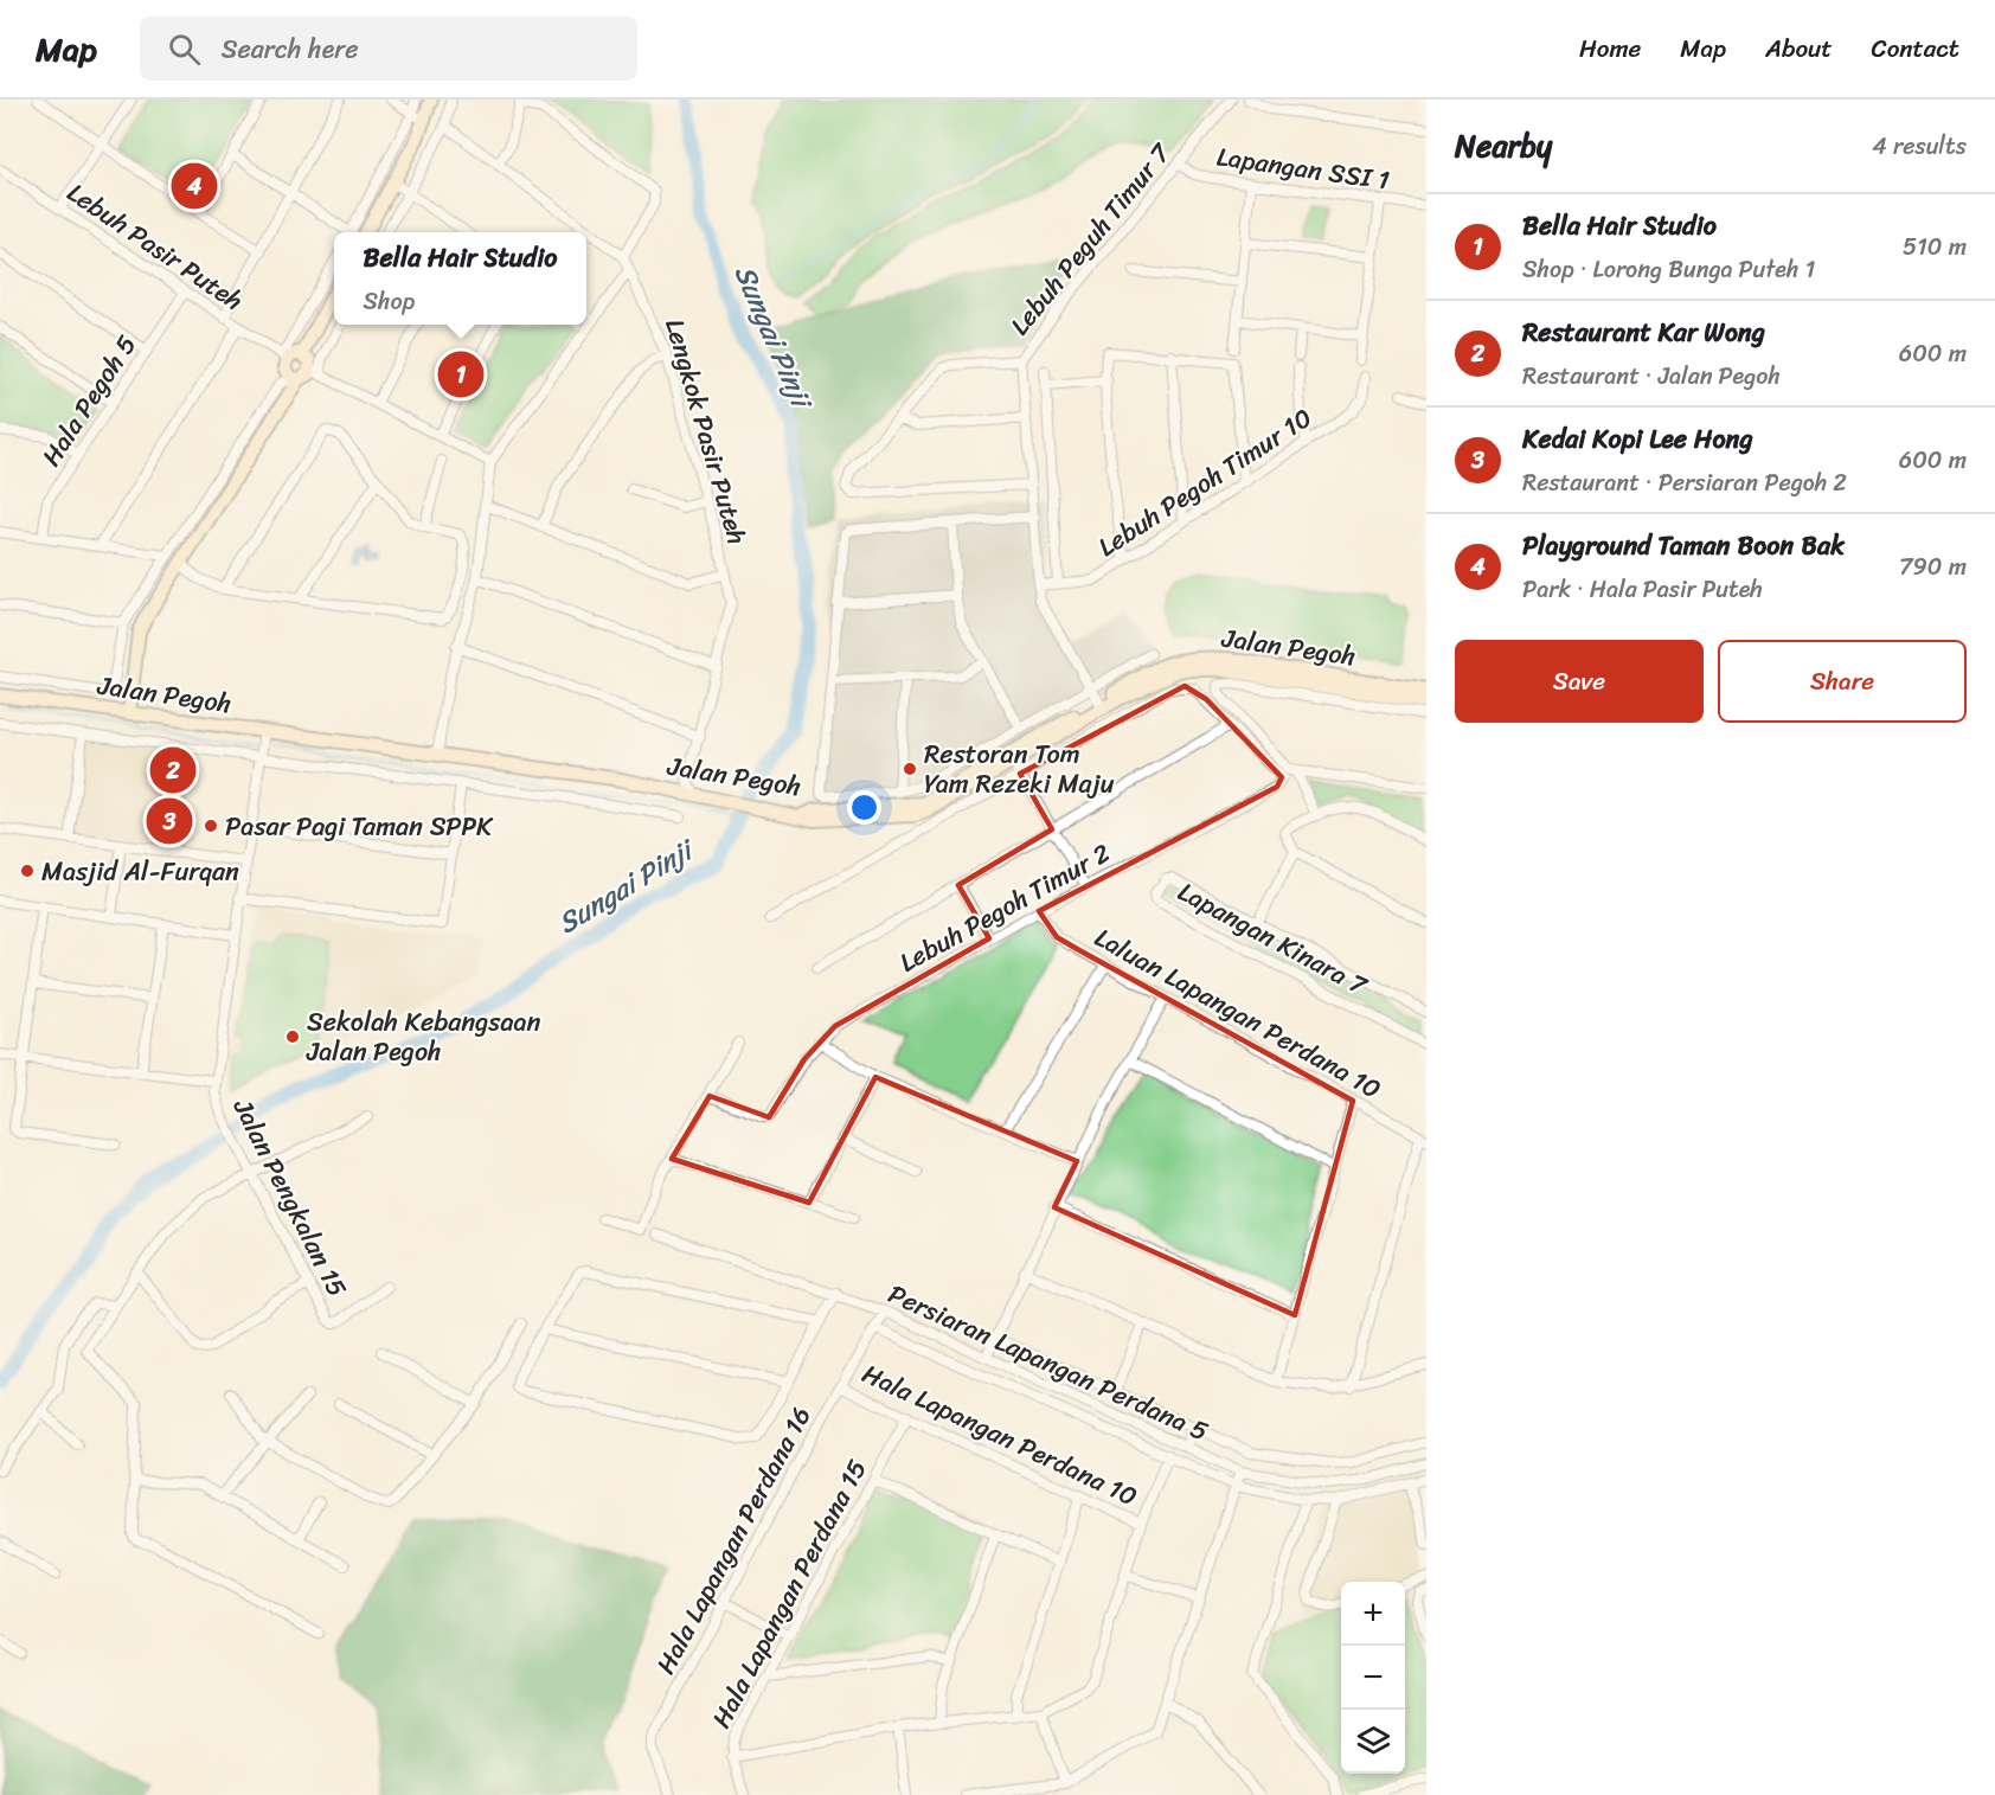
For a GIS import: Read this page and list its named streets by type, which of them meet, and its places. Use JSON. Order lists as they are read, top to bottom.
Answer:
{
  "streets": {
    "street": [
      "Lapangan SSI 1",
      "Lebuh Peguh Timur 7",
      "Lebuh Pasir Puteh",
      "Hala Pegoh 5",
      "Lengkok Pasir Puteh",
      "Lebuh Pegoh Timur 10",
      "Jalan Pegoh",
      "Lebuh Pegoh Timur 2",
      "Lapangan Kinara 7",
      "Laluan Lapangan Perdana 10",
      "Jalan Pengkalan 15",
      "Persiaran Lapangan Perdana 5",
      "Hala Lapangan Perdana 10",
      "Hala Lapangan Perdana 16",
      "Hala Lapangan Perdana 15"
    ]
  },
  "crossings": [
    ["Lapangan SSI 1", "Lebuh Peguh Timur 7"],
    ["Lebuh Peguh Timur 7", "Lebuh Pegoh Timur 10"],
    ["Lebuh Peguh Timur 7", "Jalan Pegoh"],
    ["Lebuh Pasir Puteh", "Hala Pegoh 5"],
    ["Jalan Pegoh", "Jalan Pengkalan 15"],
    ["Lebuh Pegoh Timur 2", "Laluan Lapangan Perdana 10"],
    ["Persiaran Lapangan Perdana 5", "Hala Lapangan Perdana 16"],
    ["Hala Lapangan Perdana 10", "Hala Lapangan Perdana 16"],
    ["Hala Lapangan Perdana 10", "Hala Lapangan Perdana 15"]
  ],
  "water": ["Sungai Pinji"],
  "places": [
    "Restoran Tom Yam Rezeki Maju",
    "Pasar Pagi Taman SPPK",
    "Masjid Al-Furqan",
    "Sekolah Kebangsaan Jalan Pegoh"
  ],
  "page": {
    "header": "Map",
    "search": "Search here",
    "nav": [
      "Home",
      "Map",
      "About",
      "Contact"
    ],
    "heading": ["Nearby", "4 results"],
    "pins": [
      "4",
      "1",
      "2",
      "3"
    ],
    "list": [
      {
        "mark": "1",
        "name": "Bella Hair Studio",
        "note": "Shop · Lorong Bunga Puteh 1",
        "value": "510 m"
      },
      {
        "mark": "2",
        "name": "Restaurant Kar Wong",
        "note": "Restaurant · Jalan Pegoh",
        "value": "600 m"
      },
      {
        "mark": "3",
        "name": "Kedai Kopi Lee Hong",
        "note": "Restaurant · Persiaran Pegoh 2",
        "value": "600 m"
      },
      {
        "mark": "4",
        "name": "Playground Taman Boon Bak",
        "note": "Park · Hala Pasir Puteh",
        "value": "790 m"
      }
    ],
    "popup": ["Bella Hair Studio", "Shop"],
    "buttons": ["Save", "Share"],
    "map_buttons": ["+", "−"]
  }
}
